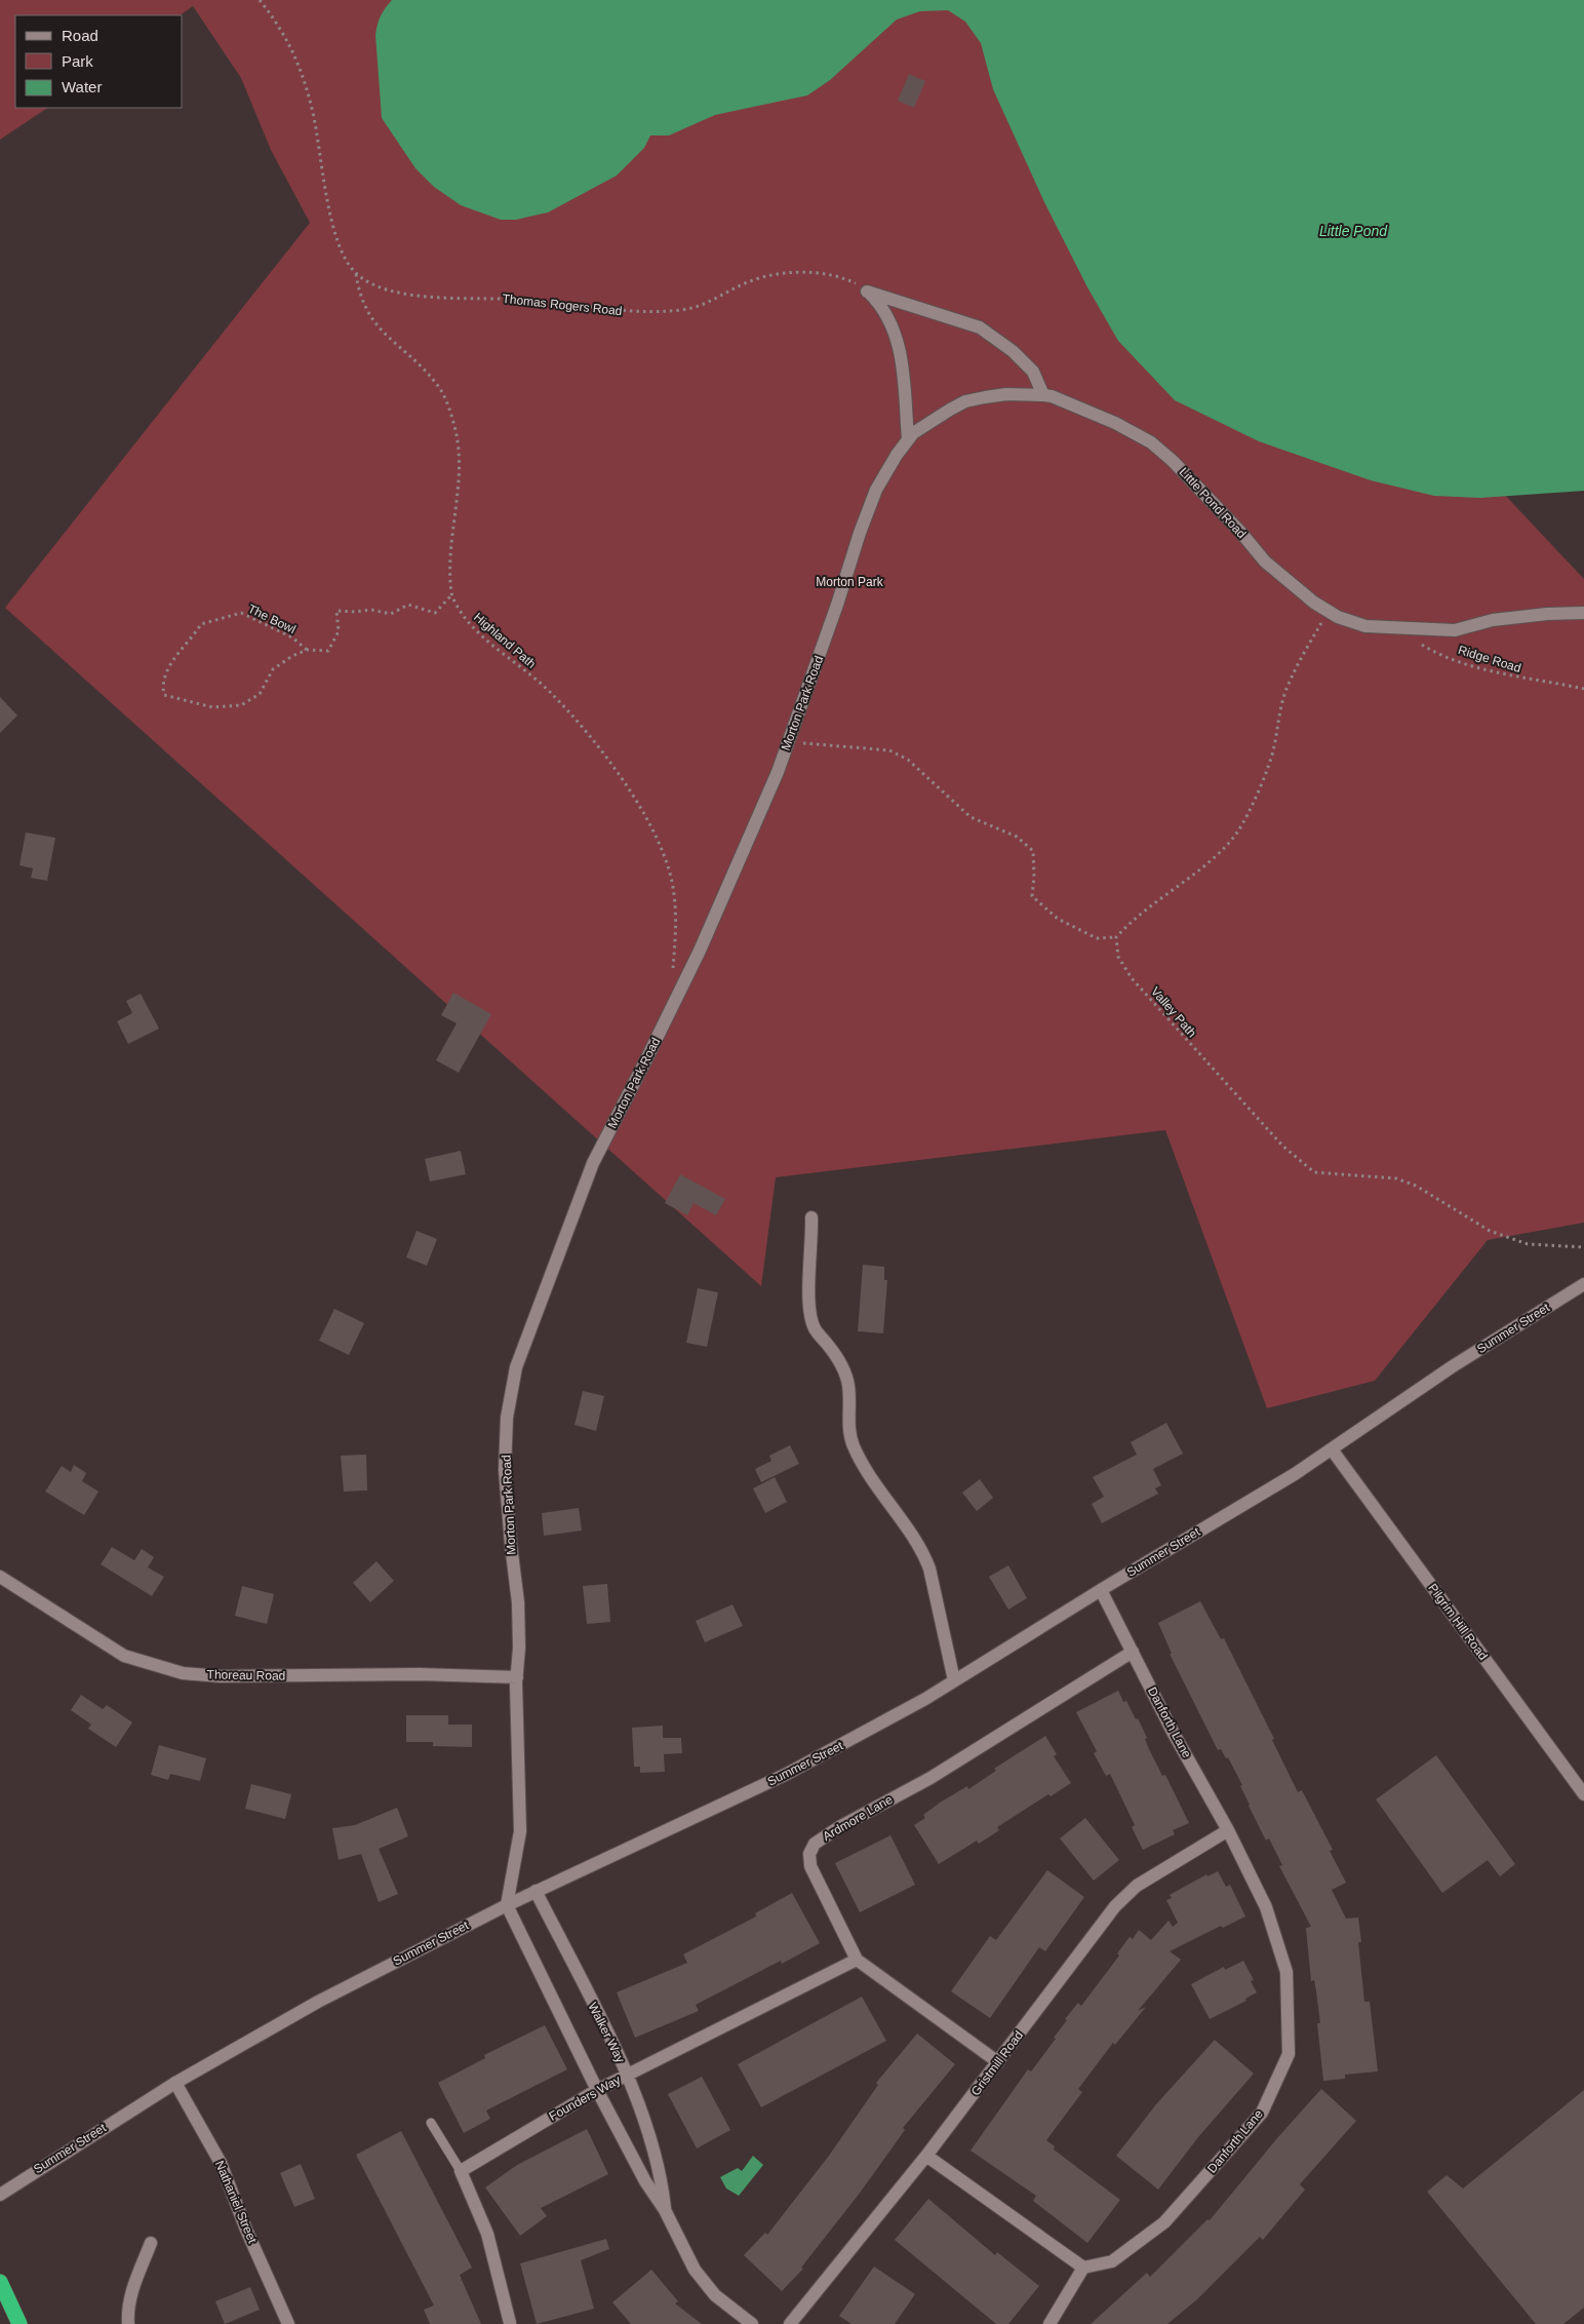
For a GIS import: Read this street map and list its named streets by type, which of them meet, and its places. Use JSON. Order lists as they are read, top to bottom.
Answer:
{
  "streets": {
    "street": [
      "Little Pond Road",
      "Morton Park Road",
      "Summer Street",
      "Pilgrim Hill Road",
      "Thoreau Road",
      "Danforth Lane",
      "Ardmore Lane",
      "Walker Way",
      "Gristmill Road",
      "Founders Way",
      "Nathaniel Street"
    ],
    "path": [
      "Thomas Rogers Road",
      "The Bowl",
      "Highland Path",
      "Ridge Road",
      "Valley Path"
    ]
  },
  "crossings": [
    ["Thomas Rogers Road", "Highland Path"],
    ["Little Pond Road", "Ridge Road"],
    ["Little Pond Road", "Morton Park Road"],
    ["The Bowl", "Highland Path"],
    ["Morton Park Road", "Summer Street"],
    ["Morton Park Road", "Thoreau Road"],
    ["Morton Park Road", "Walker Way"],
    ["Summer Street", "Pilgrim Hill Road"],
    ["Summer Street", "Danforth Lane"],
    ["Summer Street", "Walker Way"],
    ["Summer Street", "Nathaniel Street"],
    ["Danforth Lane", "Ardmore Lane"],
    ["Danforth Lane", "Gristmill Road"],
    ["Ardmore Lane", "Gristmill Road"],
    ["Ardmore Lane", "Founders Way"],
    ["Walker Way", "Founders Way"]
  ],
  "water": ["Little Pond"],
  "parks": ["Morton Park"],
  "legend": ["Road", "Park", "Water"]
}
